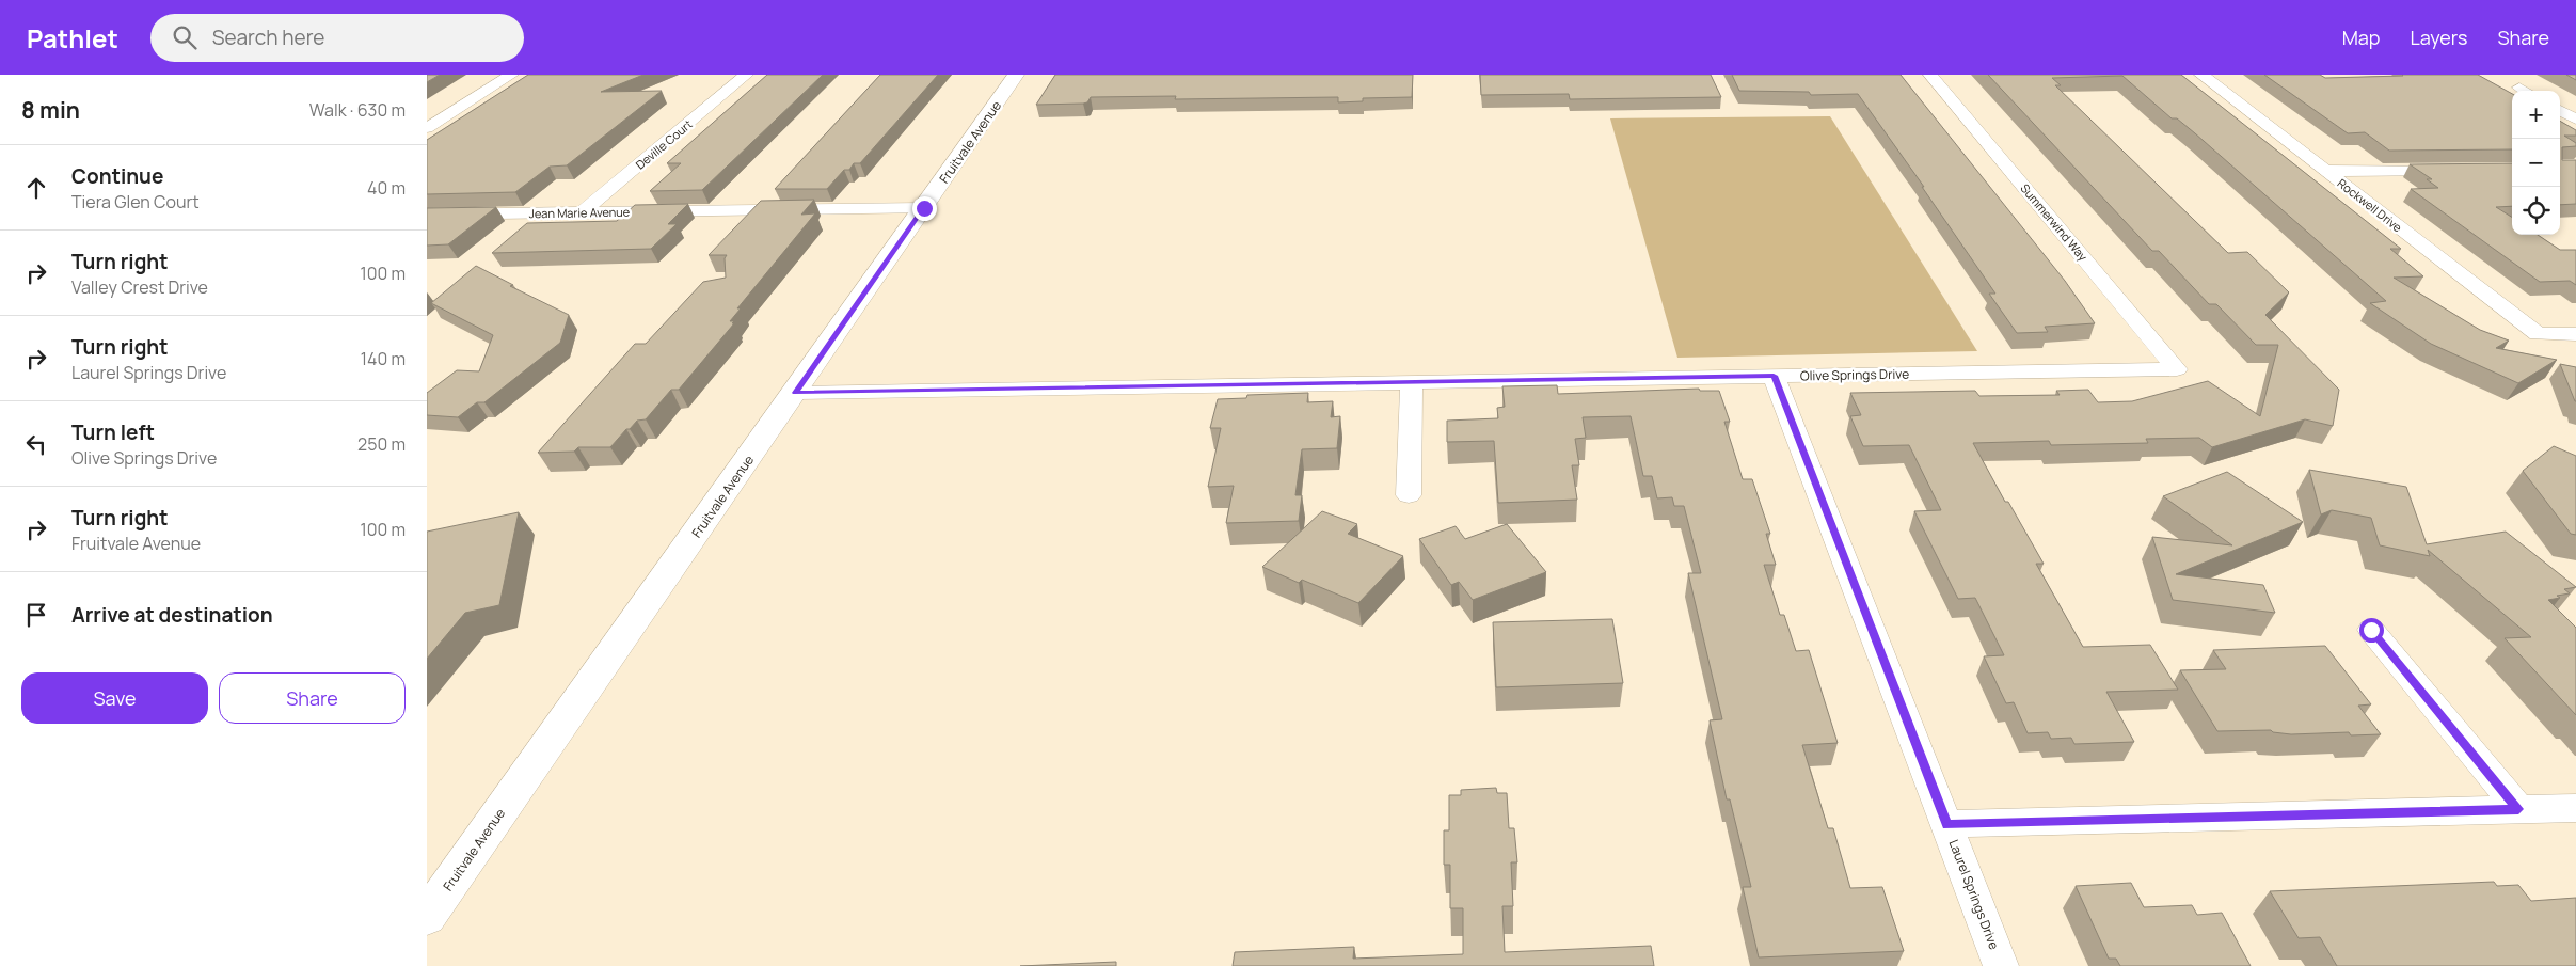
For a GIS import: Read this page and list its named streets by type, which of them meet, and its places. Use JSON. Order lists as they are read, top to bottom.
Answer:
{
  "streets": {
    "main road": ["Fruitvale Avenue"],
    "street": [
      "Deville Court",
      "Rockwell Drive",
      "Jean Marie Avenue",
      "Summerwind Way",
      "Olive Springs Drive",
      "Laurel Springs Drive"
    ]
  },
  "crossings": [
    ["Fruitvale Avenue", "Jean Marie Avenue"],
    ["Fruitvale Avenue", "Olive Springs Drive"],
    ["Deville Court", "Jean Marie Avenue"],
    ["Summerwind Way", "Olive Springs Drive"],
    ["Olive Springs Drive", "Laurel Springs Drive"]
  ],
  "page": {
    "header": "Pathlet",
    "search": "Search here",
    "nav": ["Map", "Layers", "Share"],
    "heading": ["8 min", "Walk · 630 m"],
    "map_buttons": ["+", "−"],
    "list": [
      ["Continue", "Tiera Glen Court", "40 m"],
      ["Turn right", "Valley Crest Drive", "100 m"],
      ["Turn right", "Laurel Springs Drive", "140 m"],
      ["Turn left", "Olive Springs Drive", "250 m"],
      ["Turn right", "Fruitvale Avenue", "100 m"],
      "Arrive at destination"
    ],
    "buttons": ["Save", "Share"]
  }
}
